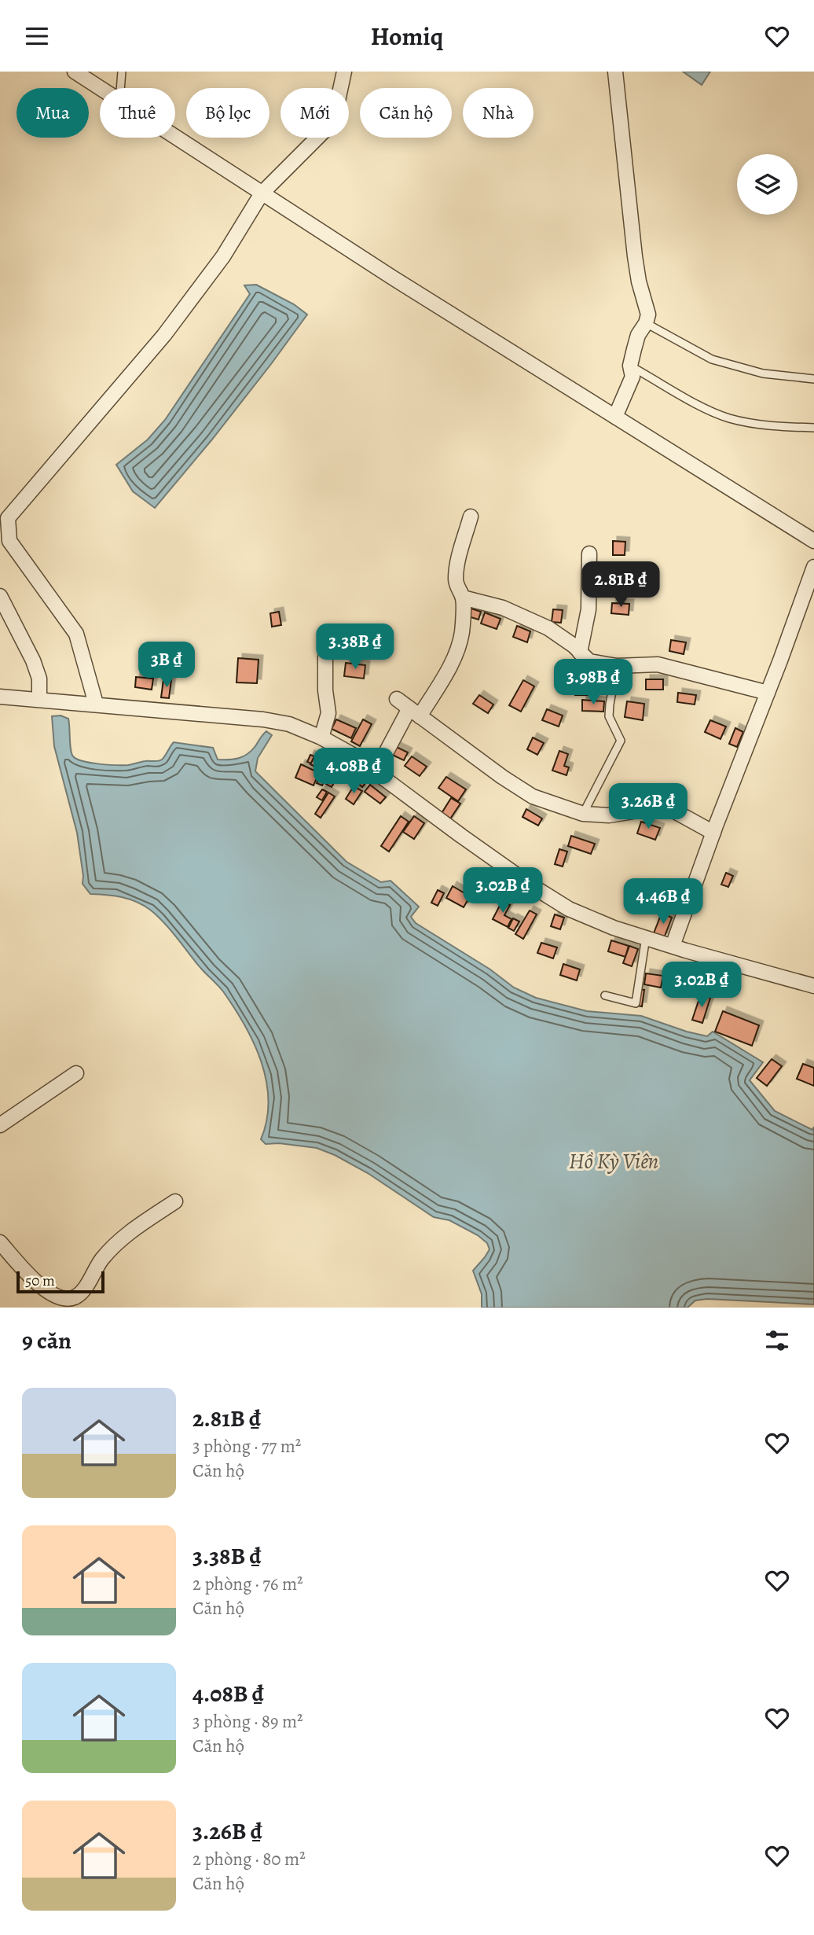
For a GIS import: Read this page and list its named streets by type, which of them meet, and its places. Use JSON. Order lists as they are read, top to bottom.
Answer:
{
  "water": ["Hồ Kỳ Viên"],
  "scale_bar": "50 m",
  "page": {
    "header": "Homiq",
    "chip": [
      "Mua",
      "Thuê",
      "Bộ lọc",
      "Mới",
      "Căn hộ",
      "Nhà"
    ],
    "price": [
      "2.81B ₫",
      "3.38B ₫",
      "3B ₫",
      "3.98B ₫",
      "4.08B ₫",
      "3.26B ₫",
      "3.02B ₫",
      "4.46B ₫",
      "3.02B ₫"
    ],
    "scale": "50 m",
    "heading": "9 căn",
    "list": [
      {
        "name": "2.81B ₫",
        "note": "3 phòng · 77 m² · Căn hộ"
      },
      {
        "name": "3.38B ₫",
        "note": "2 phòng · 76 m² · Căn hộ"
      },
      {
        "name": "4.08B ₫",
        "note": "3 phòng · 89 m² · Căn hộ"
      },
      {
        "name": "3.26B ₫",
        "note": "2 phòng · 80 m² · Căn hộ"
      }
    ]
  }
}
